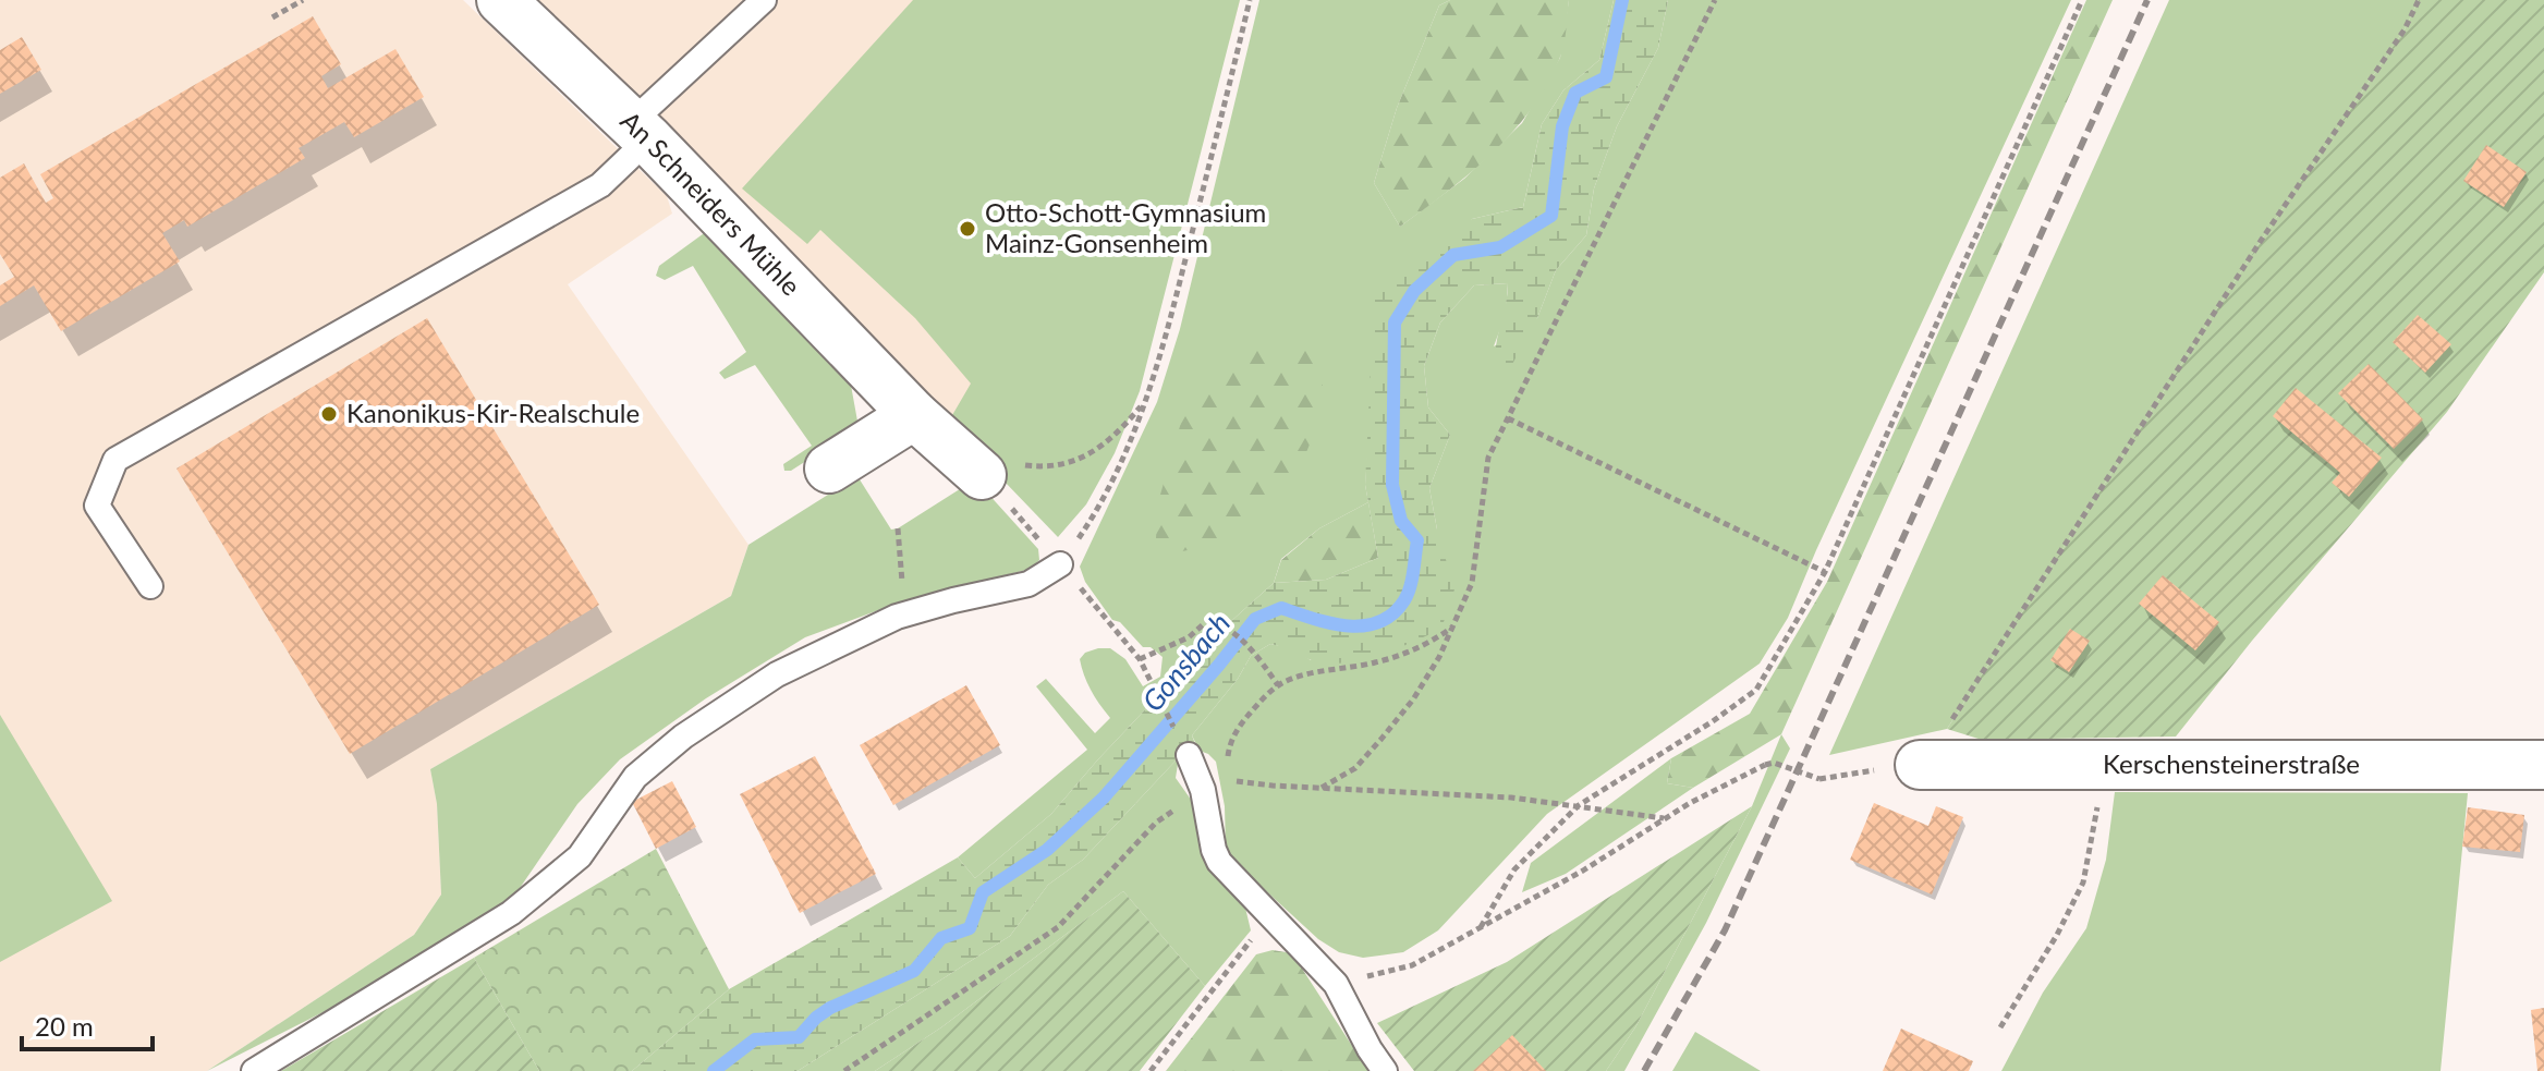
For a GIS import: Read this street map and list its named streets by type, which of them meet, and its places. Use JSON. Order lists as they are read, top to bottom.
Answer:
{
  "streets": {
    "street": ["An Schneiders Mühle", "Kerschensteinerstraße"]
  },
  "water": ["Gonsbach"],
  "places": ["Otto-Schott-Gymnasium Mainz-Gonsenheim", "Kanonikus-Kir-Realschule"],
  "scale_bar": "20 m"
}
